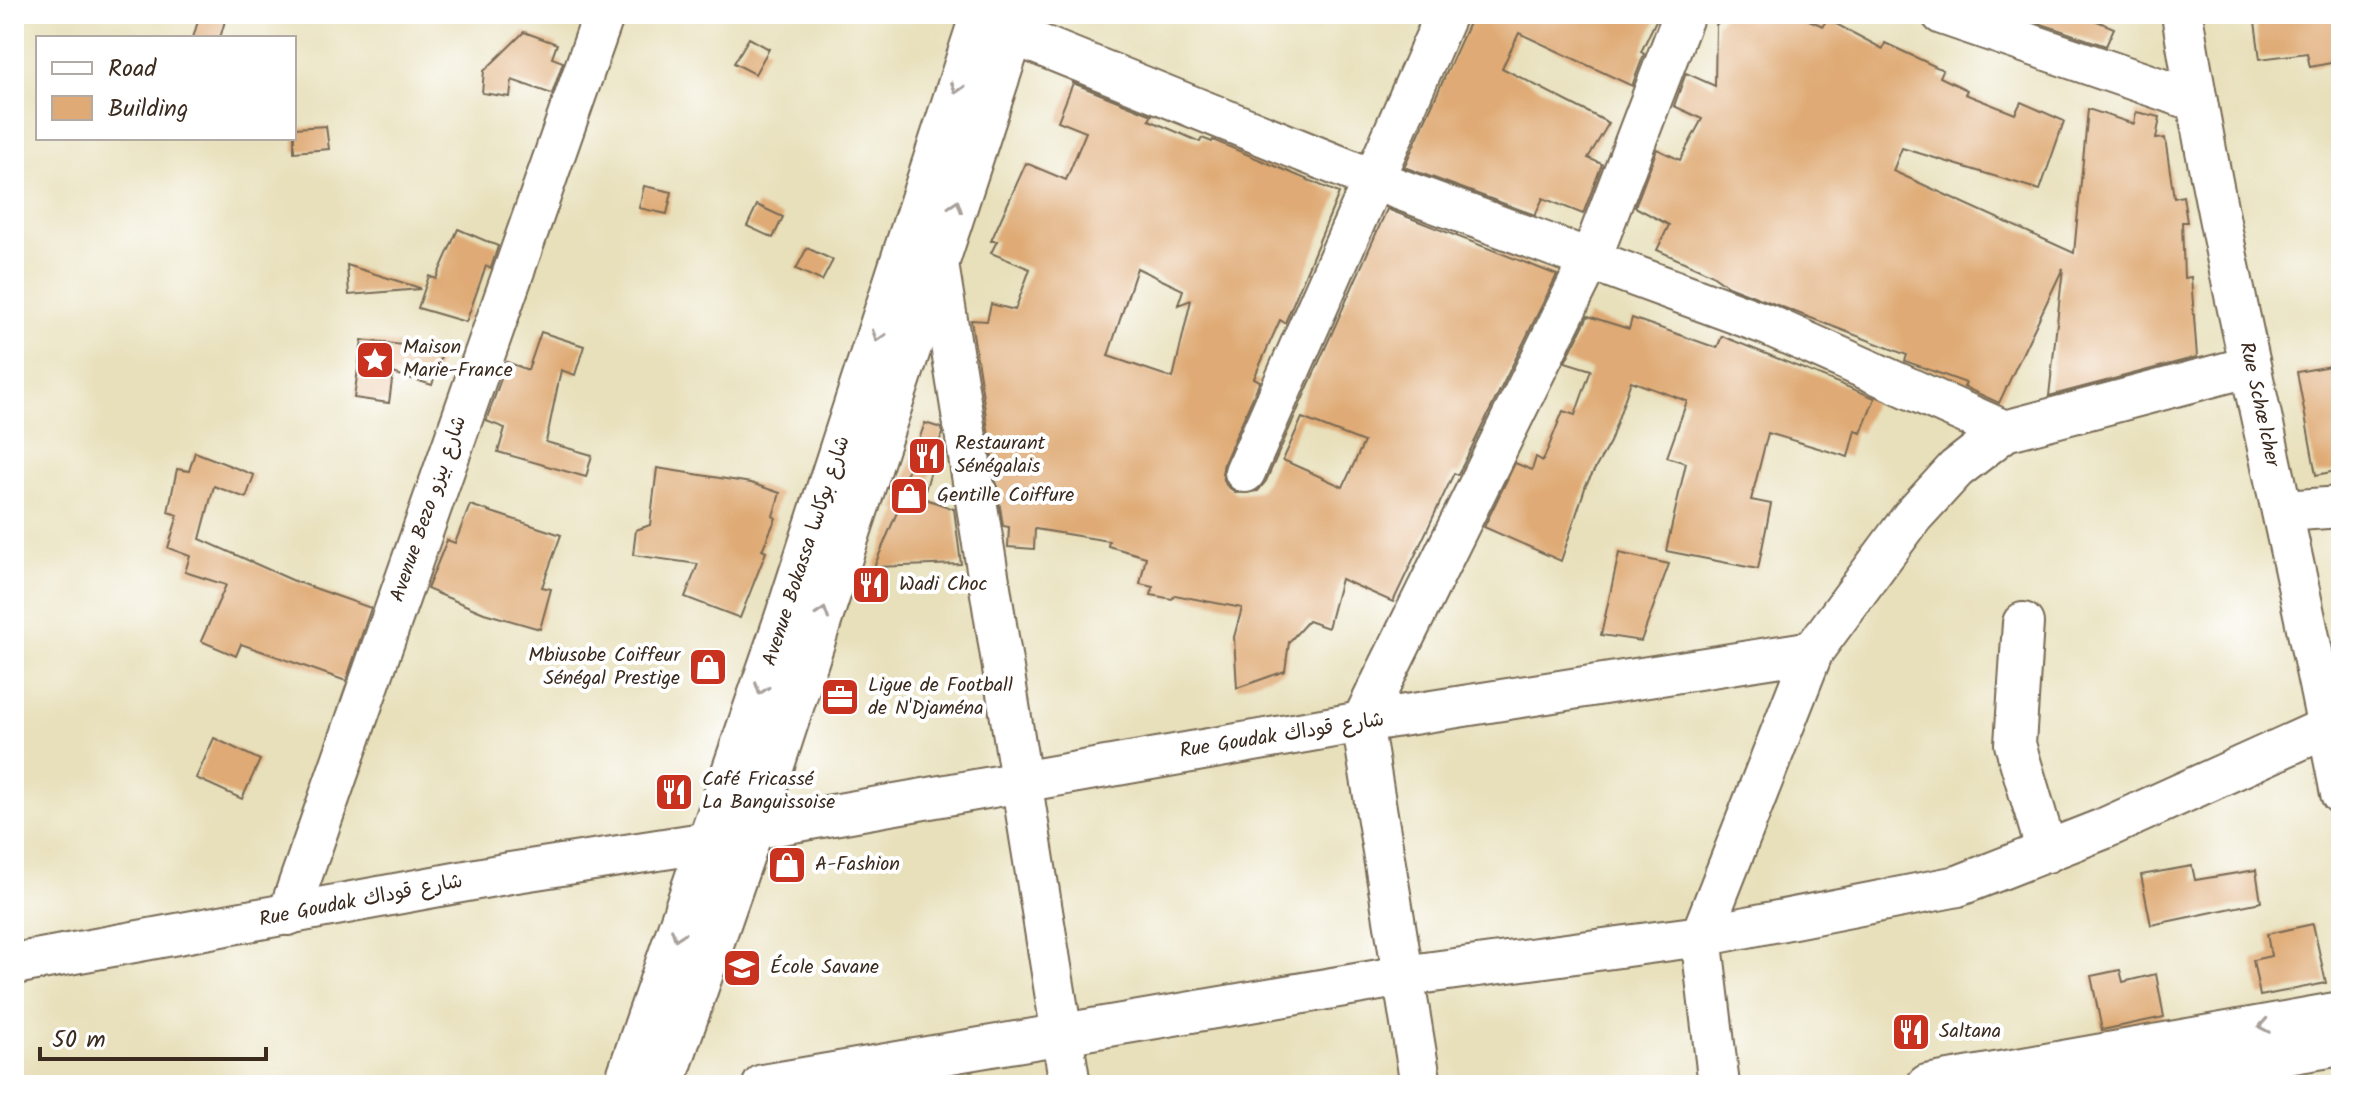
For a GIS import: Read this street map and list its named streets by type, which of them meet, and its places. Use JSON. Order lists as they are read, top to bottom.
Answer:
{
  "streets": {
    "street": [
      "Rue Schœlcher",
      "Avenue Bezo شارع بيزو",
      "Avenue Bokassa شارع بوكاسا",
      "Rue Goudak شارع قوداك"
    ]
  },
  "crossings": [
    ["Avenue Bezo شارع بيزو", "Rue Goudak شارع قوداك"],
    ["Avenue Bokassa شارع بوكاسا", "Rue Goudak شارع قوداك"]
  ],
  "places": {
    "place": ["Maison Marie-France"],
    "restaurant": [
      "Restaurant Sénégalais",
      "Wadi Choc",
      "Café Fricassé La Banguissoise",
      "Saltana"
    ],
    "shop": ["Gentille Coiffure", "Mbiusobe Coiffeur Sénégal Prestige", "A-Fashion"],
    "office": ["Ligue de Football de N'Djaména"],
    "school or university": ["École Savane"]
  },
  "legend": ["Road", "Building"],
  "scale_bar": "50 m"
}
